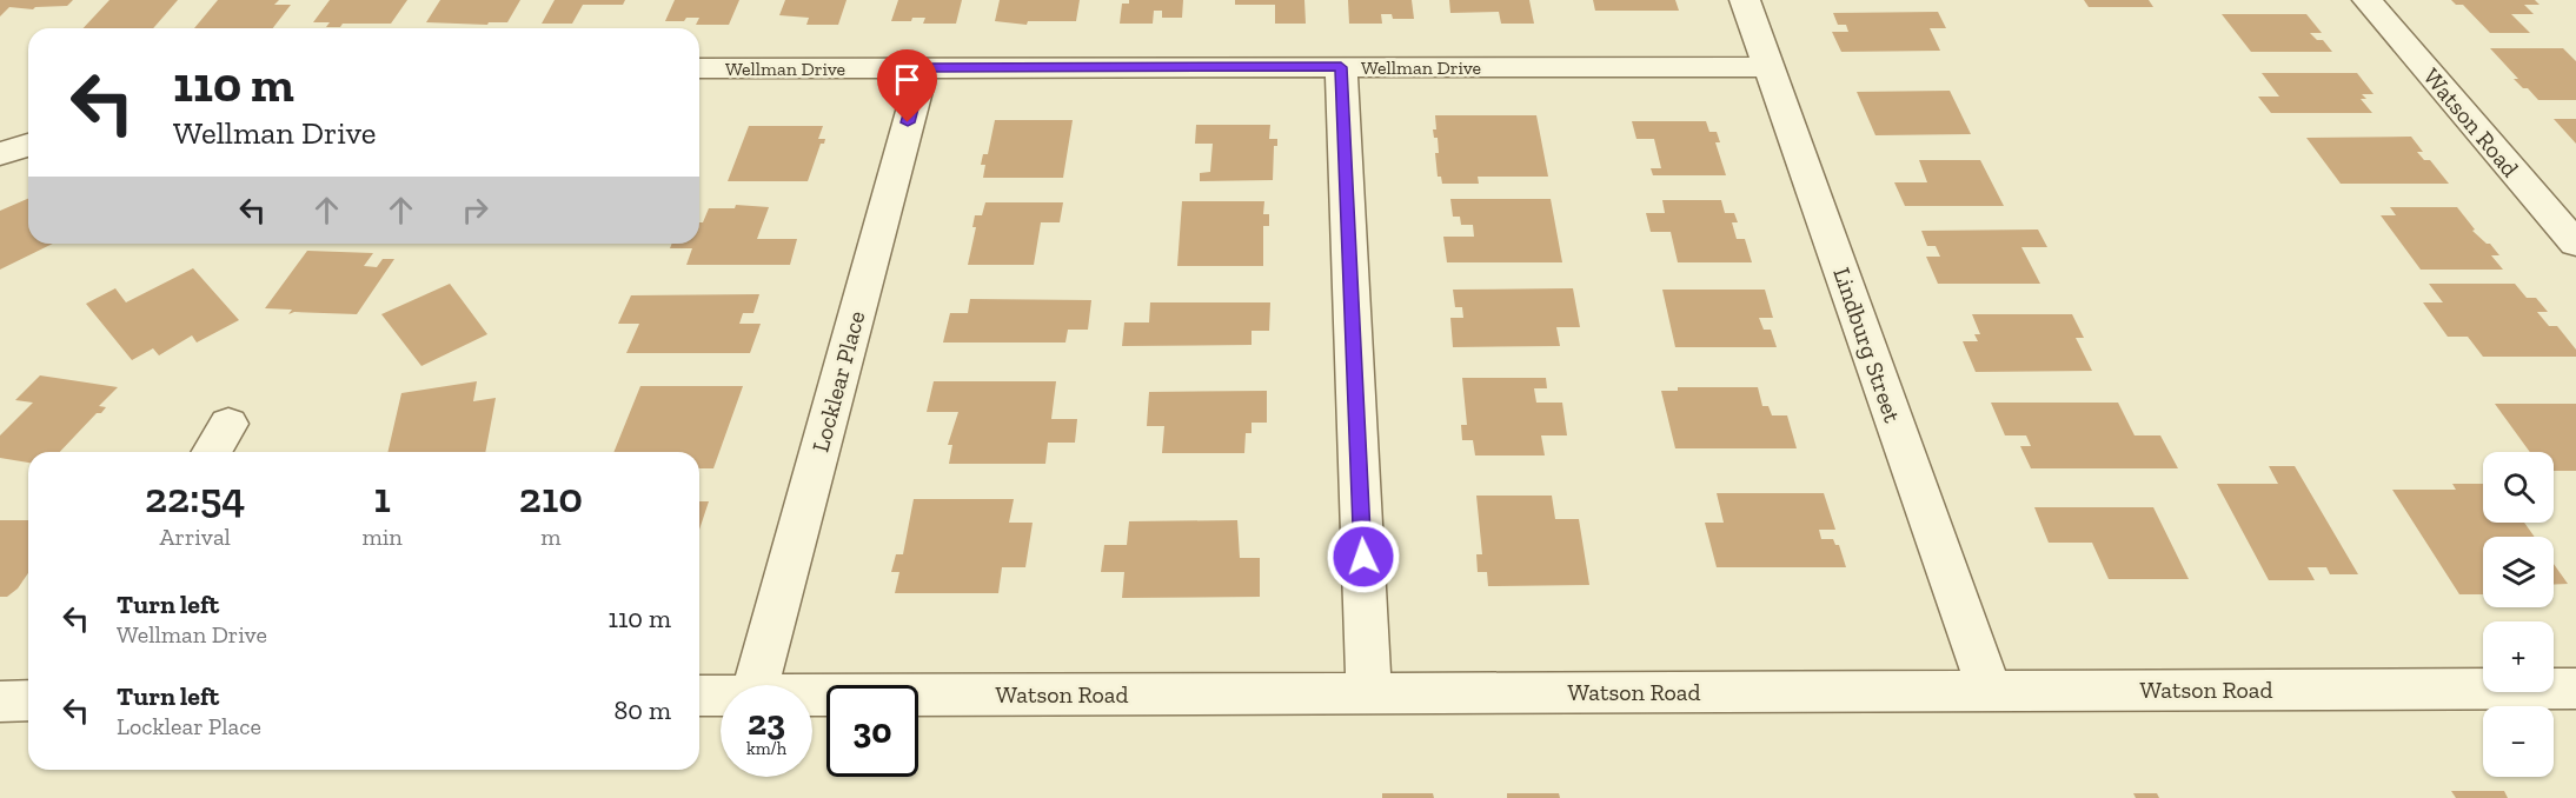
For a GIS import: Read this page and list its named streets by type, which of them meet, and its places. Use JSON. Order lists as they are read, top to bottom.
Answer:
{
  "streets": {
    "street": [
      "Wellman Drive",
      "Watson Road",
      "Lindburg Street",
      "Locklear Place"
    ]
  },
  "crossings": [
    ["Wellman Drive", "Lindburg Street"],
    ["Wellman Drive", "Locklear Place"],
    ["Watson Road", "Lindburg Street"]
  ],
  "page": {
    "turn": ["110 m", "Wellman Drive"],
    "map_buttons": ["+", "−"],
    "eta": [
      "22:54",
      "Arrival",
      "1",
      "min",
      "210",
      "m"
    ],
    "list": [
      {
        "name": "Turn left",
        "note": "Wellman Drive",
        "value": "110 m"
      },
      {
        "name": "Turn left",
        "note": "Locklear Place",
        "value": "80 m"
      }
    ],
    "speed": "23 km/h",
    "limit": "30"
  }
}
